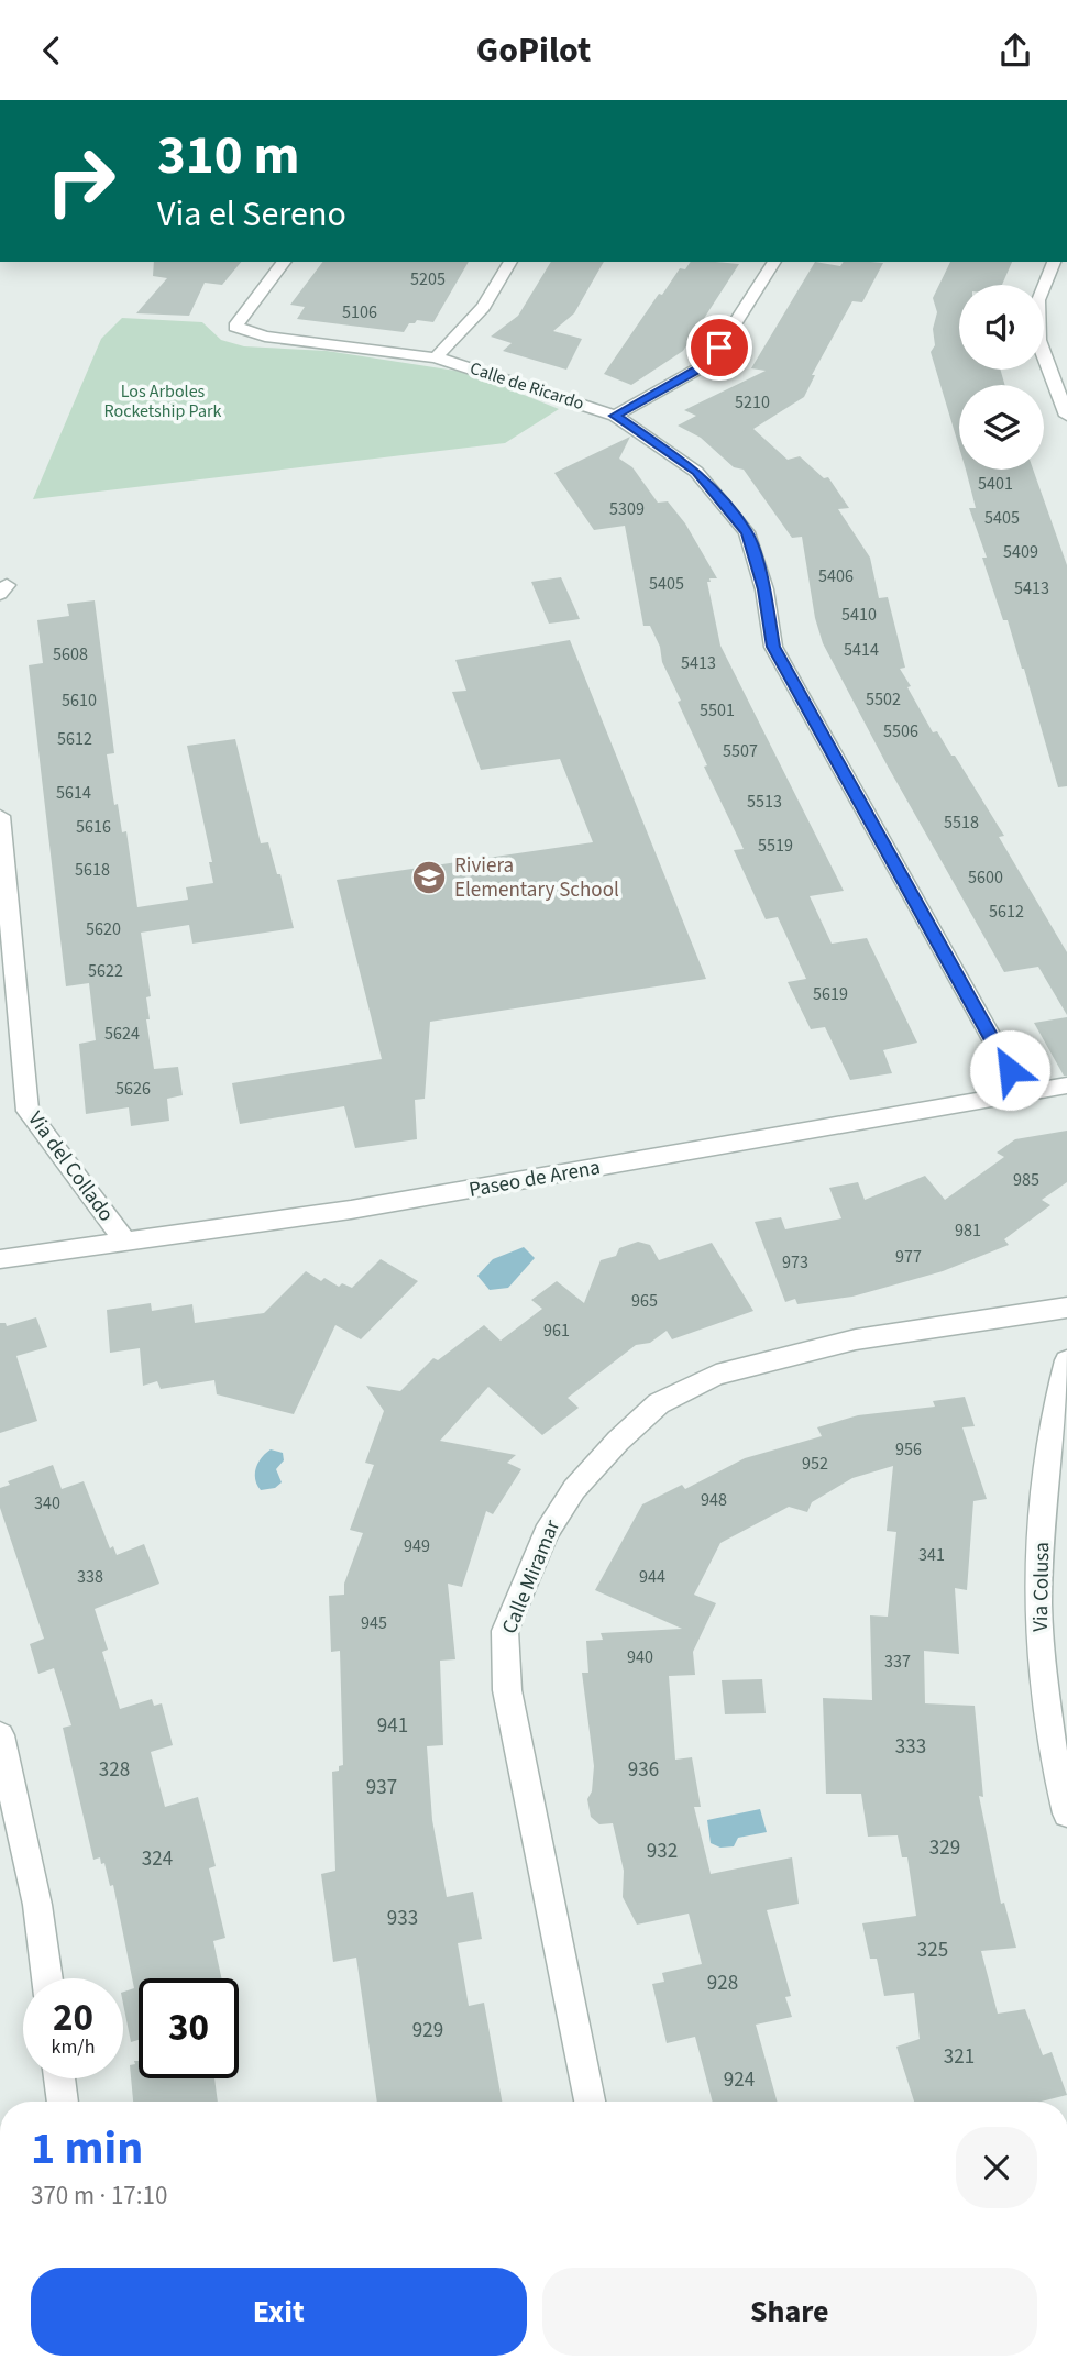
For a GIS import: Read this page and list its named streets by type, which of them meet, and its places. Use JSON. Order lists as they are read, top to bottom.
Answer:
{
  "streets": {
    "street": [
      "Calle de Ricardo",
      "Via del Collado",
      "Paseo de Arena",
      "Calle Miramar",
      "Via Colusa"
    ]
  },
  "crossings": [
    ["Calle de Ricardo", "Paseo de Arena"],
    ["Via del Collado", "Paseo de Arena"]
  ],
  "parks": ["Los Arboles Rocketship Park"],
  "places": {
    "school or university": ["Riviera Elementary School"]
  },
  "house_numbers": [
    "5205",
    "5106",
    "5210",
    "5401",
    "5309",
    "5405",
    "5409",
    "5406",
    "5405",
    "5413",
    "5410",
    "5414",
    "5608",
    "5413",
    "5502",
    "5610",
    "5501",
    "5506",
    "5612",
    "5507",
    "5614",
    "5513",
    "5518",
    "5616",
    "5519",
    "5618",
    "5600",
    "5612",
    "5620",
    "5622",
    "5619",
    "5624",
    "5626",
    "985",
    "981",
    "977",
    "973",
    "965",
    "961",
    "956",
    "952",
    "948",
    "340",
    "949",
    "341",
    "338",
    "944",
    "945",
    "940",
    "337",
    "941",
    "333",
    "328",
    "936",
    "937",
    "329",
    "932",
    "324",
    "933",
    "325",
    "928",
    "929",
    "321",
    "924"
  ],
  "page": {
    "header": "GoPilot",
    "turn": ["310 m", "Via el Sereno"],
    "speed": "20 km/h",
    "limit": "30",
    "heading": ["1 min", "370 m · 17:10"],
    "buttons": ["Exit", "Share"]
  }
}
